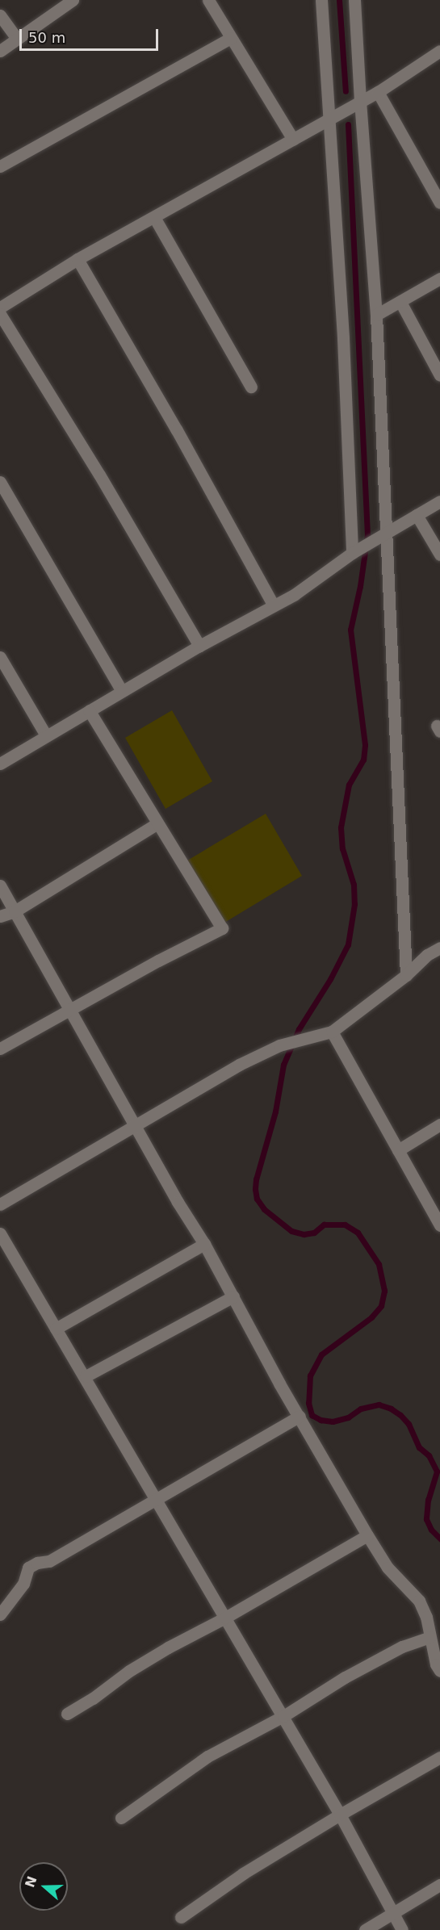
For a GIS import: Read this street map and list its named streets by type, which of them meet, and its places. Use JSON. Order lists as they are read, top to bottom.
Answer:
{
  "scale_bar": "50 m",
  "north": "left"
}
